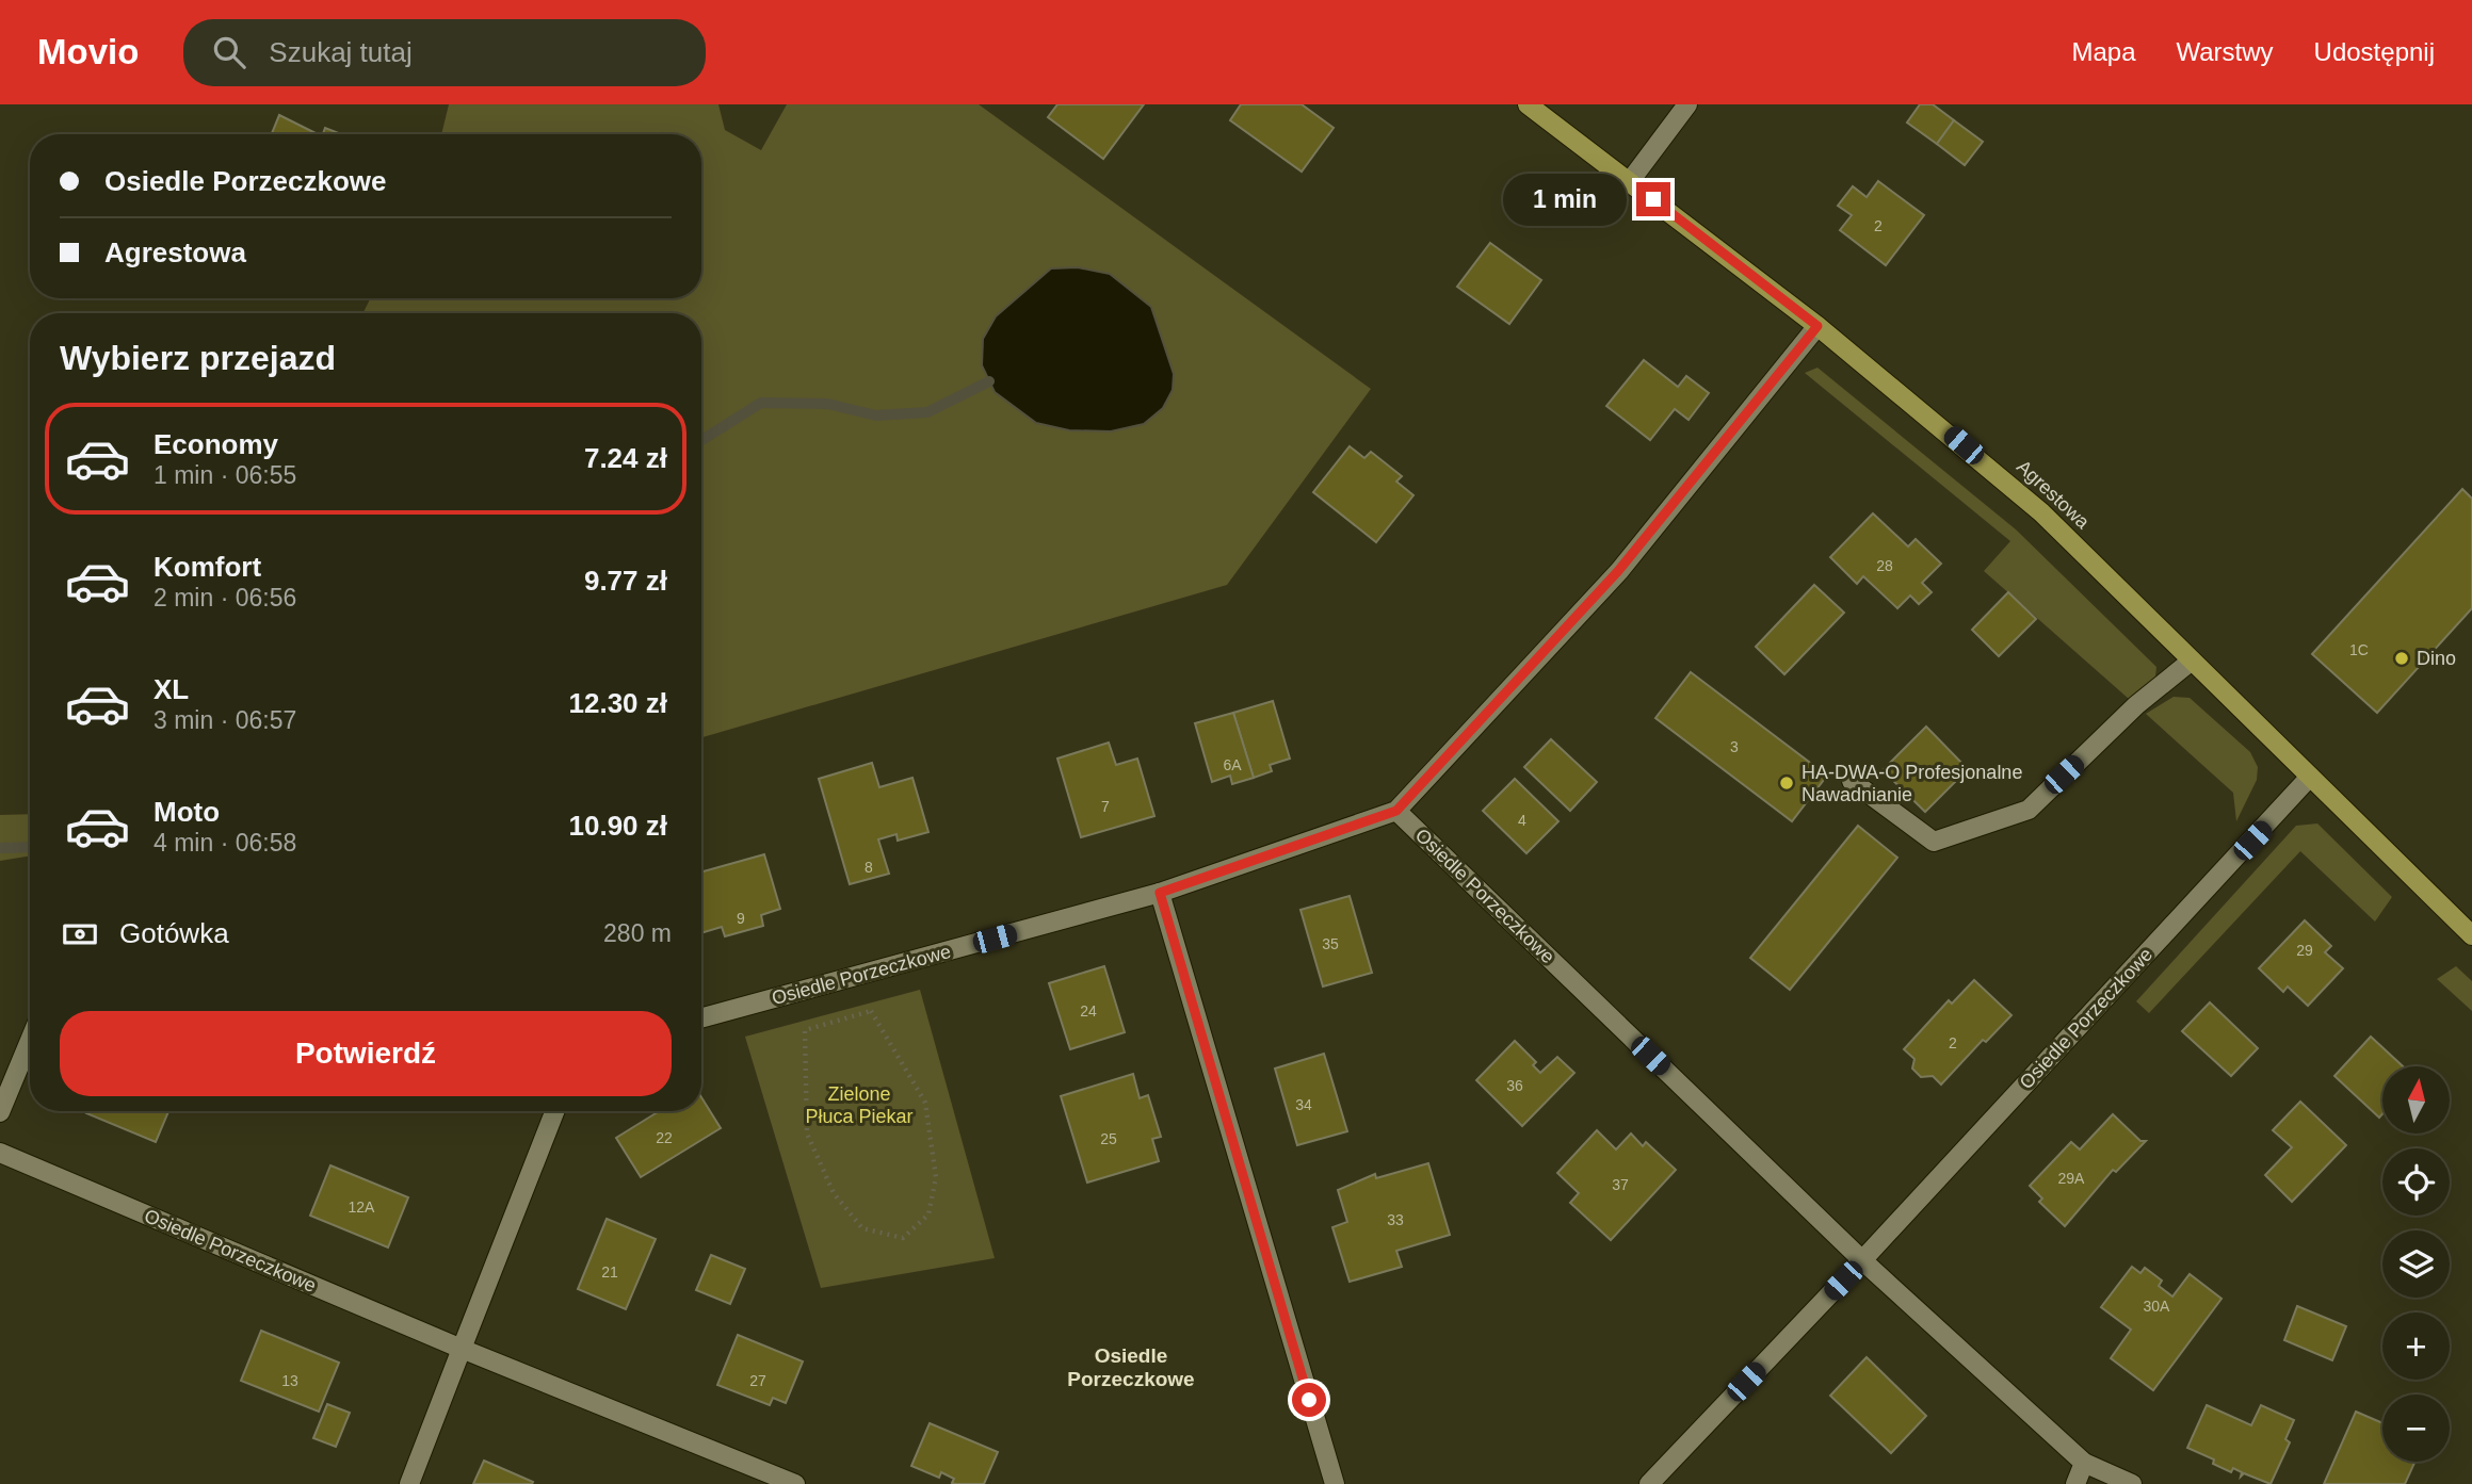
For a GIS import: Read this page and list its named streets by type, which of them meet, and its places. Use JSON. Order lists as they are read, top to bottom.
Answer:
{
  "streets": {
    "main road": ["Agrestowa"],
    "street": ["Osiedle Porzeczkowe"]
  },
  "crossings": [
    ["Agrestowa", "Osiedle Porzeczkowe"]
  ],
  "districts": ["Osiedle Porzeczkowe"],
  "parks": ["Zielone Płuca Piekar"],
  "places": ["Dino", "HA-DWA-O Profesjonalne Nawadnianie"],
  "house_numbers": [
    "2",
    "28",
    "1C",
    "3",
    "6A",
    "7",
    "4",
    "8",
    "9",
    "35",
    "29",
    "24",
    "2",
    "36",
    "34",
    "22",
    "25",
    "29A",
    "37",
    "12A",
    "33",
    "21",
    "30A",
    "13",
    "27"
  ],
  "north": "top",
  "page": {
    "header": "Movio",
    "search": "Szukaj tutaj",
    "nav": ["Mapa", "Warstwy", "Udostępnij"],
    "banner": ["Osiedle Porzeczkowe", "Agrestowa"],
    "bubble": "1 min",
    "heading": "Wybierz przejazd",
    "list": [
      {
        "name": "Economy",
        "note": "1 min · 06:55",
        "value": "7.24 zł"
      },
      {
        "name": "Komfort",
        "note": "2 min · 06:56",
        "value": "9.77 zł"
      },
      {
        "name": "XL",
        "note": "3 min · 06:57",
        "value": "12.30 zł"
      },
      {
        "name": "Moto",
        "note": "4 min · 06:58",
        "value": "10.90 zł"
      }
    ],
    "pay": ["Gotówka", "280 m"],
    "buttons": "Potwierdź",
    "map_buttons": ["+", "−"]
  }
}
